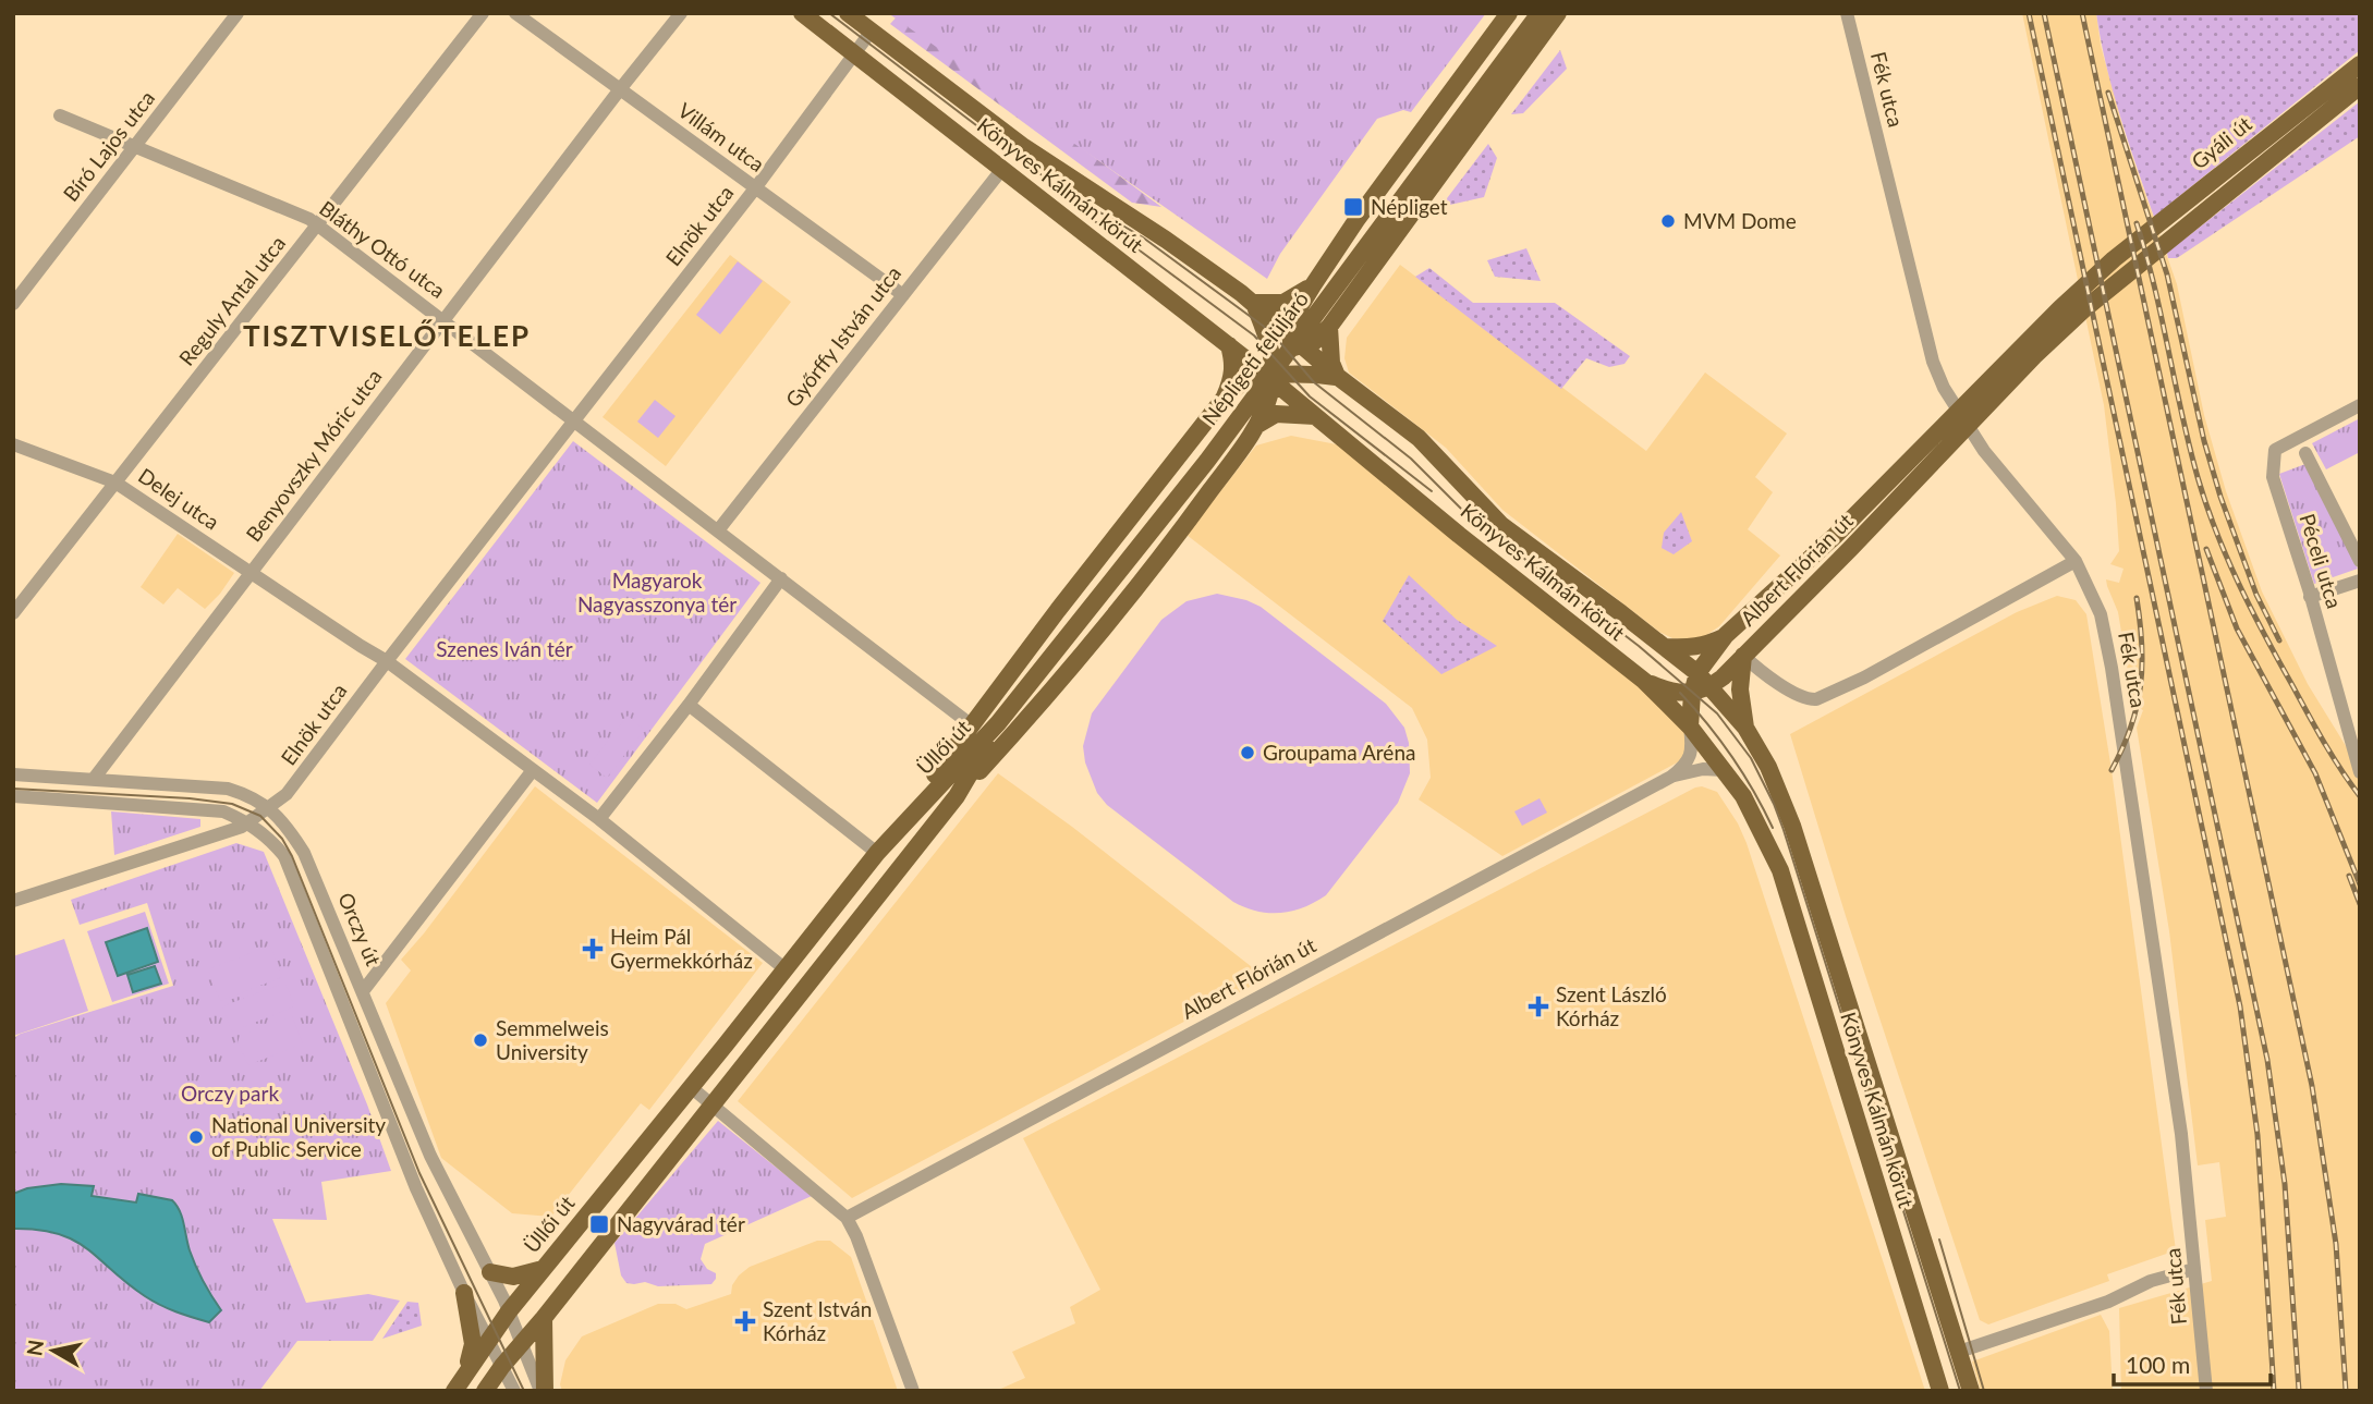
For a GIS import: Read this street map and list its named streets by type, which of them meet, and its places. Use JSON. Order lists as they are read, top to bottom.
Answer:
{
  "streets": {
    "main road": [
      "Gyáli út",
      "Könyves Kálmán körút",
      "Népligeti felüljáró",
      "Albert Flórián út",
      "Üllői út"
    ],
    "street": [
      "Fék utca",
      "Villám utca",
      "Bíró Lajos utca",
      "Elnök utca",
      "Bláthy Ottó utca",
      "Reguly Antal utca",
      "Győrffy István utca",
      "Benyovszky Móric utca",
      "Delej utca",
      "Péceli utca",
      "Orczy út"
    ]
  },
  "crossings": [
    ["Fék utca", "Albert Flórián út"],
    ["Villám utca", "Elnök utca"],
    ["Villám utca", "Győrffy István utca"],
    ["Villám utca", "Benyovszky Móric utca"],
    ["Gyáli út", "Albert Flórián út"],
    ["Bíró Lajos utca", "Bláthy Ottó utca"],
    ["Könyves Kálmán körút", "Elnök utca"],
    ["Könyves Kálmán körút", "Győrffy István utca"],
    ["Könyves Kálmán körút", "Albert Flórián út"],
    ["Elnök utca", "Bláthy Ottó utca"],
    ["Elnök utca", "Delej utca"],
    ["Elnök utca", "Orczy út"],
    ["Bláthy Ottó utca", "Reguly Antal utca"],
    ["Bláthy Ottó utca", "Benyovszky Móric utca"],
    ["Reguly Antal utca", "Delej utca"],
    ["Népligeti felüljáró", "Üllői út"],
    ["Benyovszky Móric utca", "Delej utca"],
    ["Benyovszky Móric utca", "Orczy út"],
    ["Üllői út", "Orczy út"]
  ],
  "districts": ["TISZTVISELŐTELEP"],
  "parks": ["Magyarok Nagyasszonya tér", "Szenes Iván tér", "Orczy park"],
  "places": {
    "transit": ["Népliget", "Nagyvárad tér"],
    "other": [
      "MVM Dome",
      "Groupama Aréna",
      "Semmelweis University",
      "National University of Public Service"
    ],
    "health": ["Heim Pál Gyermekkórház", "Szent László Kórház", "Szent István Kórház"]
  },
  "scale_bar": "100 m",
  "north": "left"
}
